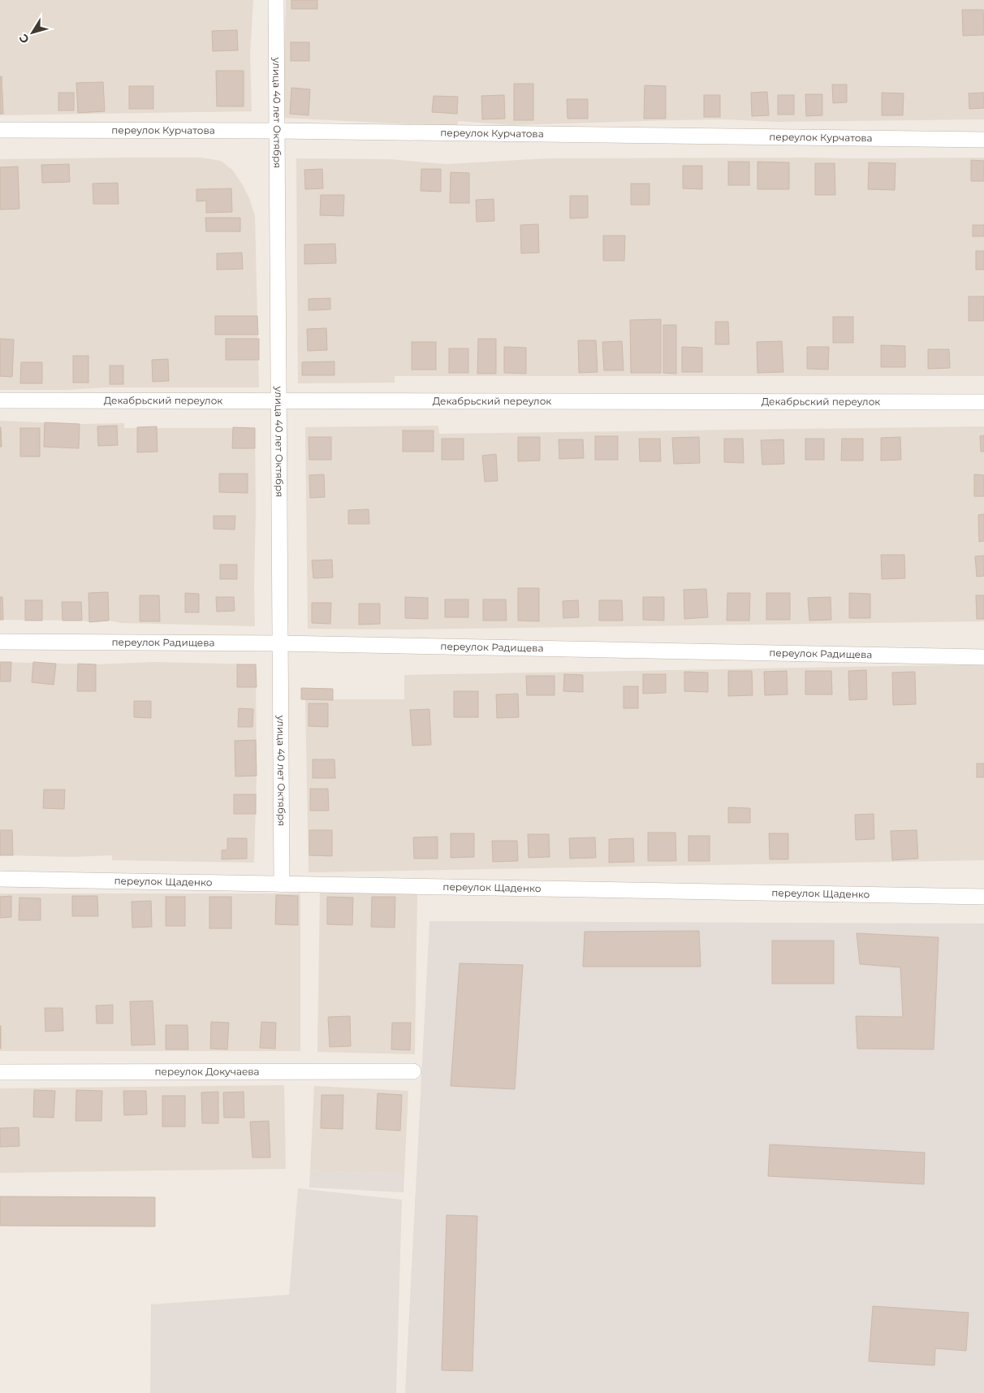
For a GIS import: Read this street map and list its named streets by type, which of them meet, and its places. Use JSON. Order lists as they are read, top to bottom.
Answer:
{
  "streets": {
    "street": [
      "улица 40 лет Октября",
      "переулок Курчатова",
      "Декабрьский переулок",
      "переулок Радищева",
      "переулок Щаденко",
      "переулок Докучаева"
    ]
  },
  "crossings": [
    ["улица 40 лет Октября", "переулок Курчатова"],
    ["улица 40 лет Октября", "Декабрьский переулок"],
    ["улица 40 лет Октября", "переулок Радищева"],
    ["улица 40 лет Октября", "переулок Щаденко"]
  ],
  "north": "bottom left"
}
